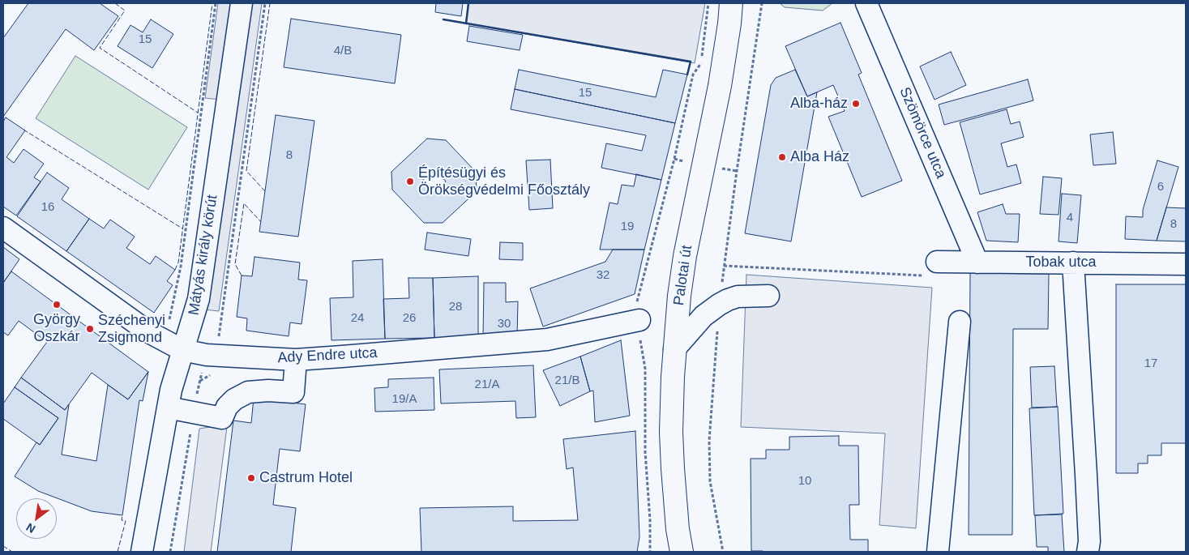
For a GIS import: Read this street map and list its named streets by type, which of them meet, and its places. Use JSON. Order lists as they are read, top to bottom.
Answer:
{
  "streets": {
    "main road": ["Palotai út"],
    "street": [
      "Szömörce utca",
      "Mátyás király körút",
      "Tobak utca",
      "Ady Endre utca"
    ]
  },
  "crossings": [
    ["Szömörce utca", "Tobak utca"],
    ["Mátyás király körút", "Ady Endre utca"]
  ],
  "places": [
    "Alba-ház",
    "Alba Ház",
    "Építésügyi és Örökségvédelmi Főosztály",
    "György Oszkár",
    "Széchenyi Zsigmond",
    "Castrum Hotel"
  ],
  "house_numbers": [
    "15",
    "4/B",
    "15",
    "8",
    "6",
    "16",
    "4",
    "8",
    "19",
    "32",
    "28",
    "24",
    "26",
    "30",
    "17",
    "21/B",
    "21/A",
    "19/A",
    "10"
  ],
  "north": "bottom left"
}
